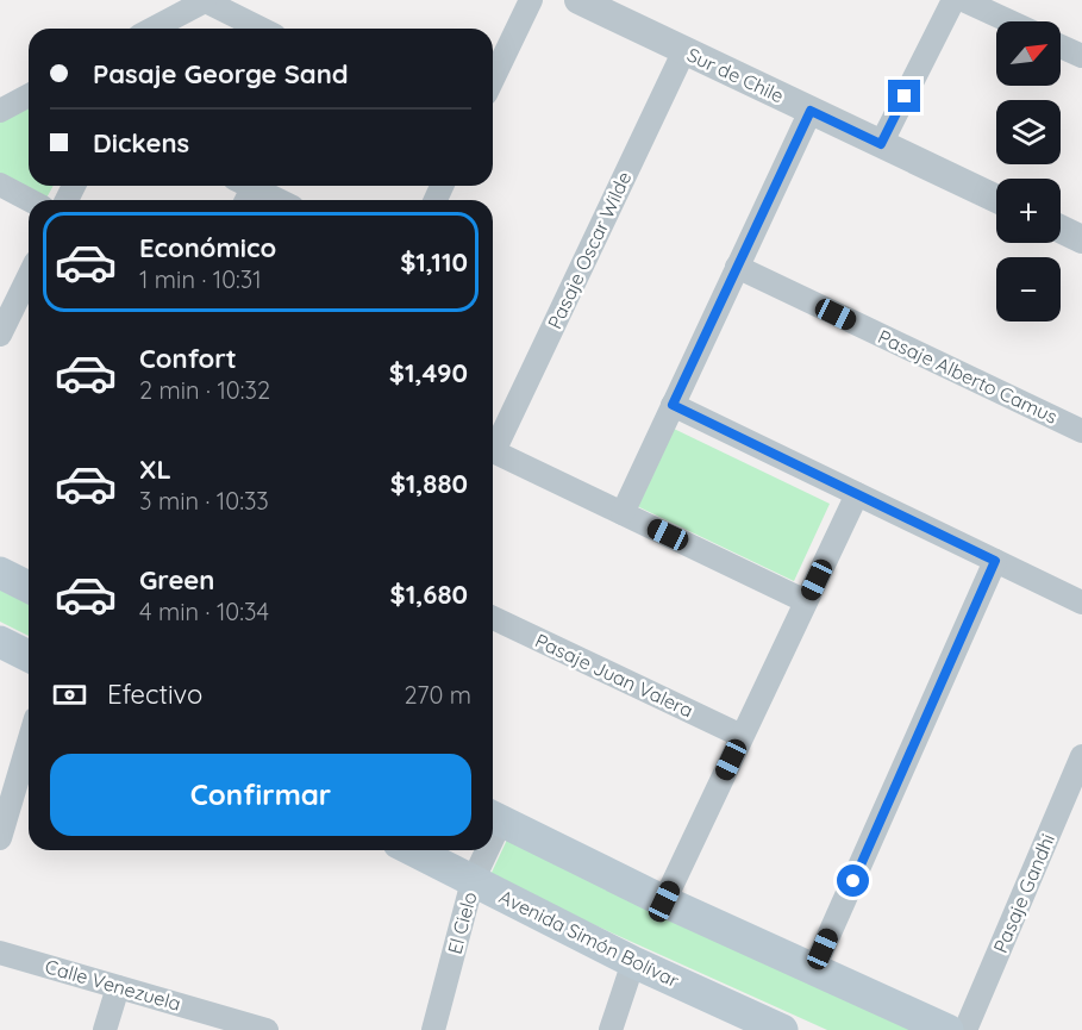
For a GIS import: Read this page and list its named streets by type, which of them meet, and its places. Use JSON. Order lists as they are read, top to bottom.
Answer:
{
  "streets": {
    "main road": ["Avenida Simón Bolívar"],
    "street": [
      "Sur de Chile",
      "Pasaje Oscar Wilde",
      "Pasaje Alberto Camus",
      "Pasaje Juan Valera",
      "Pasaje Gandhi",
      "El Cielo",
      "Calle Venezuela"
    ]
  },
  "crossings": [
    ["Sur de Chile", "Pasaje Oscar Wilde"],
    ["El Cielo", "Avenida Simón Bolívar"]
  ],
  "north": "top right",
  "page": {
    "map_buttons": ["+", "−"],
    "banner": ["Pasaje George Sand", "Dickens"],
    "list": [
      {
        "name": "Económico",
        "note": "1 min · 10:31",
        "value": "$1,110"
      },
      {
        "name": "Confort",
        "note": "2 min · 10:32",
        "value": "$1,490"
      },
      {
        "name": "XL",
        "note": "3 min · 10:33",
        "value": "$1,880"
      },
      {
        "name": "Green",
        "note": "4 min · 10:34",
        "value": "$1,680"
      }
    ],
    "pay": ["Efectivo", "270 m"],
    "buttons": "Confirmar"
  }
}
